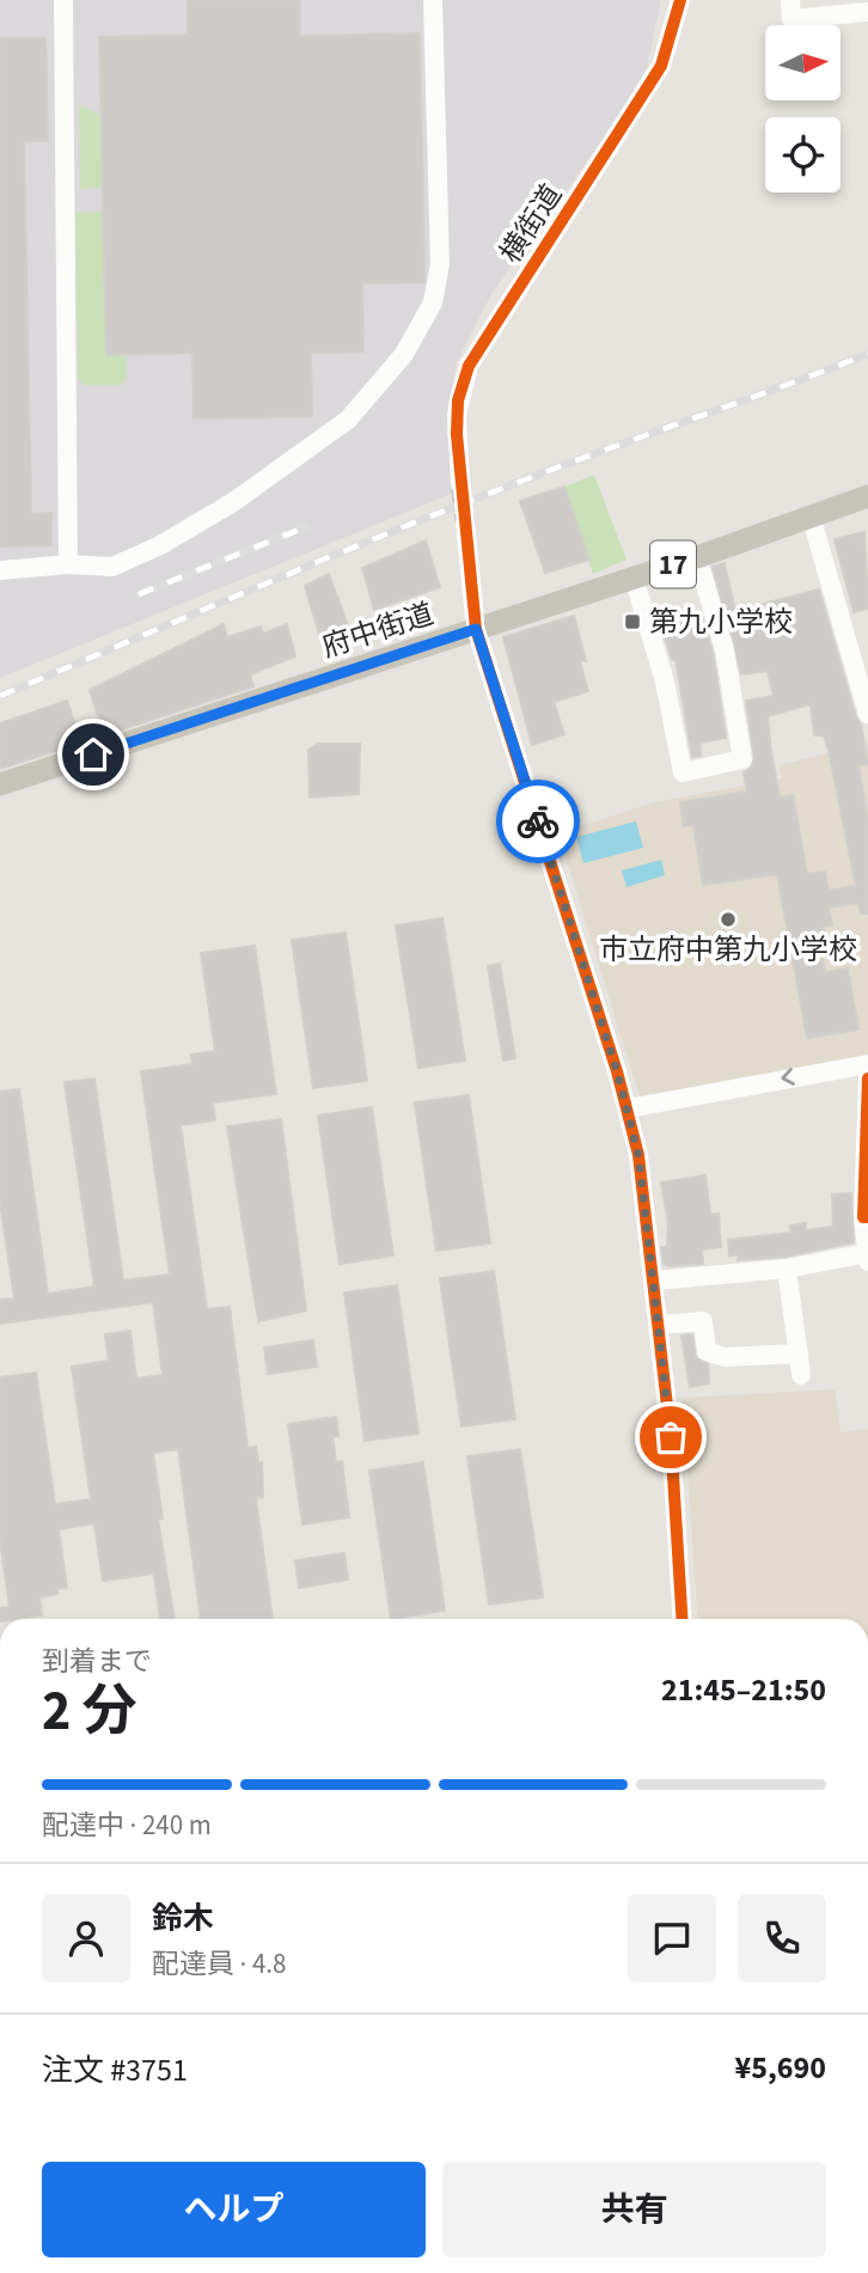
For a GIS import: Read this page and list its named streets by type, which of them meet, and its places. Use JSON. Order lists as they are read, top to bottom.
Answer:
{
  "streets": {
    "main road": ["17", "府中街道"],
    "street": ["横街道"]
  },
  "places": {
    "transit": ["第九小学校"],
    "other": ["市立府中第九小学校"]
  },
  "north": "right",
  "page": {
    "heading": ["2 分", "到着まで", "21:45–21:50"],
    "panel": [
      "鈴木",
      "配達員 · 4.8",
      "注文 #3751",
      "¥5,690"
    ],
    "bar": "配達中 · 240 m",
    "buttons": ["ヘルプ", "共有"]
  }
}
